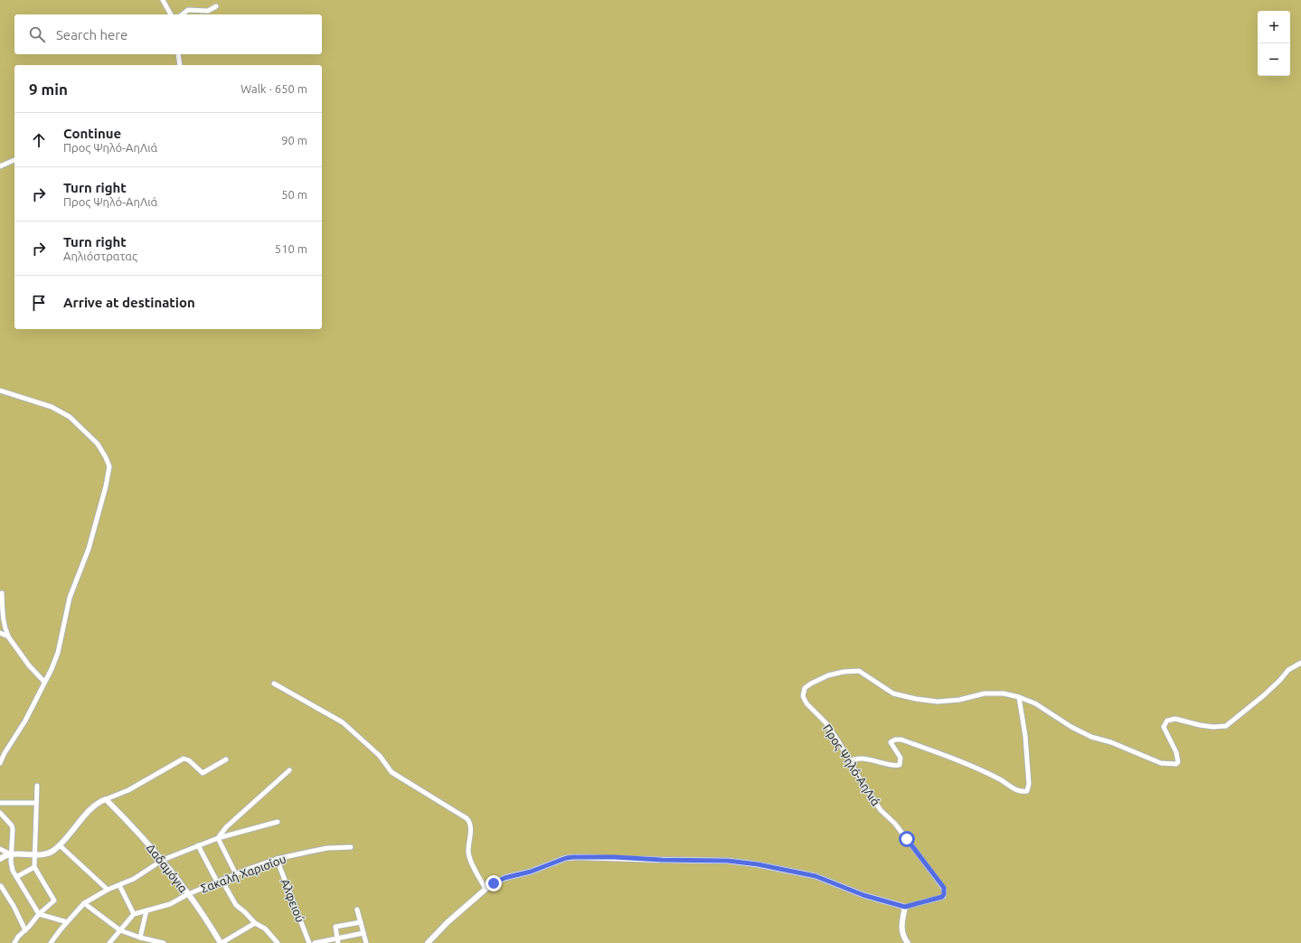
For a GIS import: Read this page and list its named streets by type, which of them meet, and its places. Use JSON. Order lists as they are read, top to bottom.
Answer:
{
  "streets": {
    "street": [
      "Προς Ψηλό-ΑηΛιά",
      "Δαδαμόγια",
      "Σακαλή Χαρισίου",
      "Αλφειού"
    ]
  },
  "crossings": [
    ["Δαδαμόγια", "Σακαλή Χαρισίου"],
    ["Σακαλή Χαρισίου", "Αλφειού"]
  ],
  "page": {
    "map_buttons": ["+", "−"],
    "search": "Search here",
    "heading": ["9 min", "Walk · 650 m"],
    "list": [
      ["Continue", "Προς Ψηλό-ΑηΛιά", "90 m"],
      ["Turn right", "Προς Ψηλό-ΑηΛιά", "50 m"],
      ["Turn right", "Αηλιόστρατας", "510 m"],
      "Arrive at destination"
    ]
  }
}
